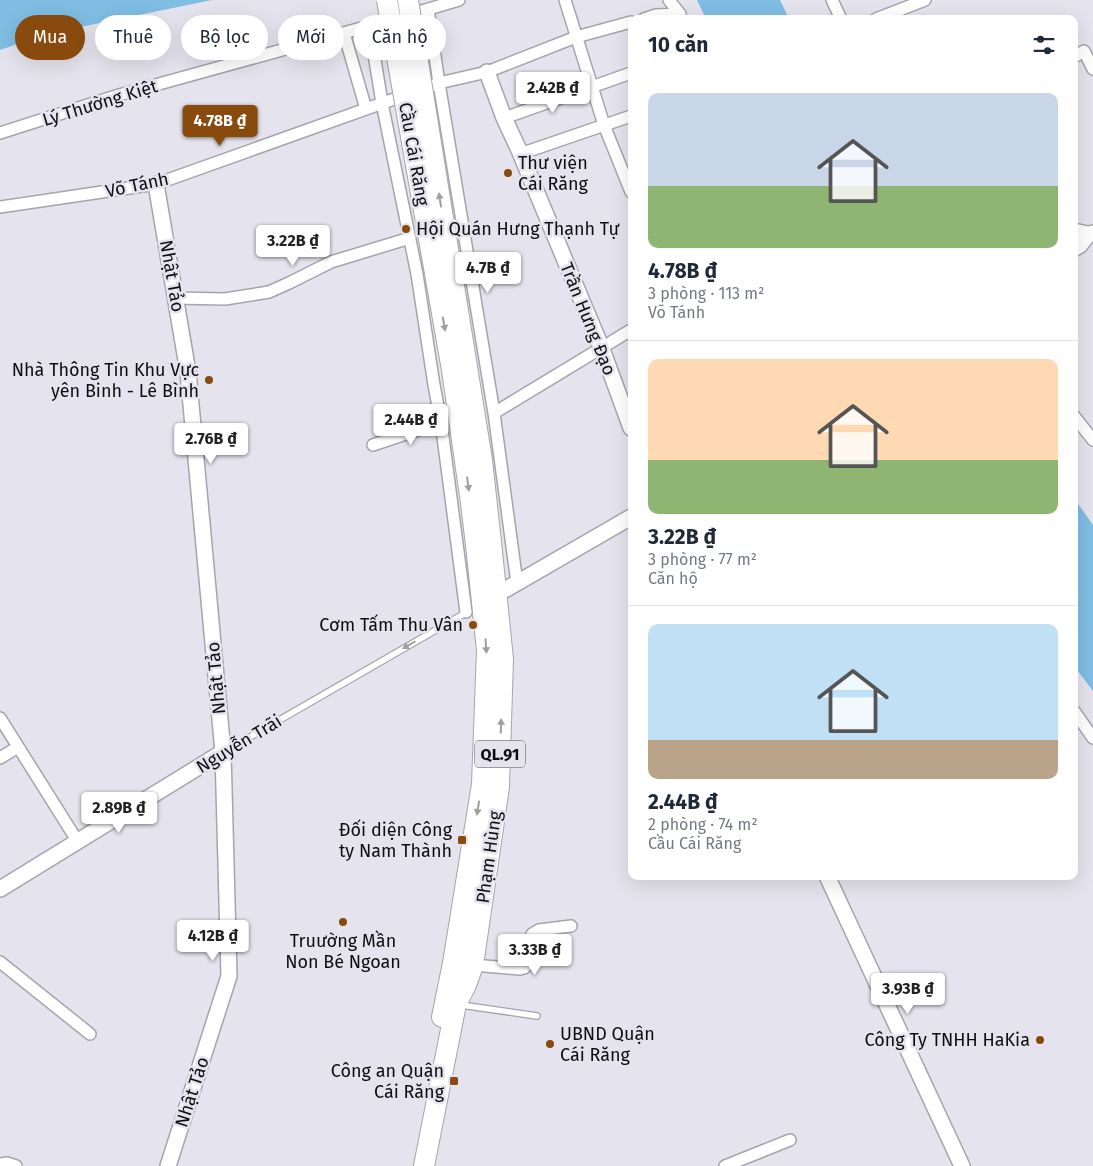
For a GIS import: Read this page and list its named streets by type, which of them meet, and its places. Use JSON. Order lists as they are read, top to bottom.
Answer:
{
  "streets": {
    "highway": ["Cầu Cái Răng", "QL.91", "Phạm Hùng"],
    "street": [
      "Lý Thường Kiệt",
      "Võ Tánh",
      "Nhật Tảo",
      "Trần Hưng Đạo",
      "Nguyễn Trãi"
    ]
  },
  "crossings": [
    ["Cầu Cái Răng", "Phạm Hùng"],
    ["Võ Tánh", "Nhật Tảo"],
    ["Võ Tánh", "Trần Hưng Đạo"],
    ["Nhật Tảo", "Nguyễn Trãi"],
    ["Nguyễn Trãi", "Phạm Hùng"]
  ],
  "one_way": ["Nguyễn Trãi"],
  "places": {
    "other": [
      "Thư viện Cái Răng",
      "Hội Quán Hưng Thạnh Tự",
      "Nhà Thông Tin Khu Vực yên Binh - Lê Bình",
      "Cơm Tấm Thu Vân",
      "Truường Mần Non Bé Ngoan",
      "Công Ty TNHH HaKia",
      "UBND Quận Cái Răng"
    ],
    "transit": ["Đối diện Công ty Nam Thành", "Công an Quận Cái Răng"]
  },
  "page": {
    "chip": [
      "Mua",
      "Thuê",
      "Bộ lọc",
      "Mới",
      "Căn hộ"
    ],
    "heading": "10 căn",
    "price": [
      "2.42B ₫",
      "4.78B ₫",
      "3.22B ₫",
      "4.7B ₫",
      "2.44B ₫",
      "2.76B ₫",
      "2.89B ₫",
      "4.12B ₫",
      "3.33B ₫",
      "3.93B ₫"
    ],
    "list": [
      {
        "name": "4.78B ₫",
        "note": "3 phòng · 113 m² · Võ Tánh"
      },
      {
        "name": "3.22B ₫",
        "note": "3 phòng · 77 m² · Căn hộ"
      },
      {
        "name": "2.44B ₫",
        "note": "2 phòng · 74 m² · Cầu Cái Răng"
      }
    ]
  }
}
